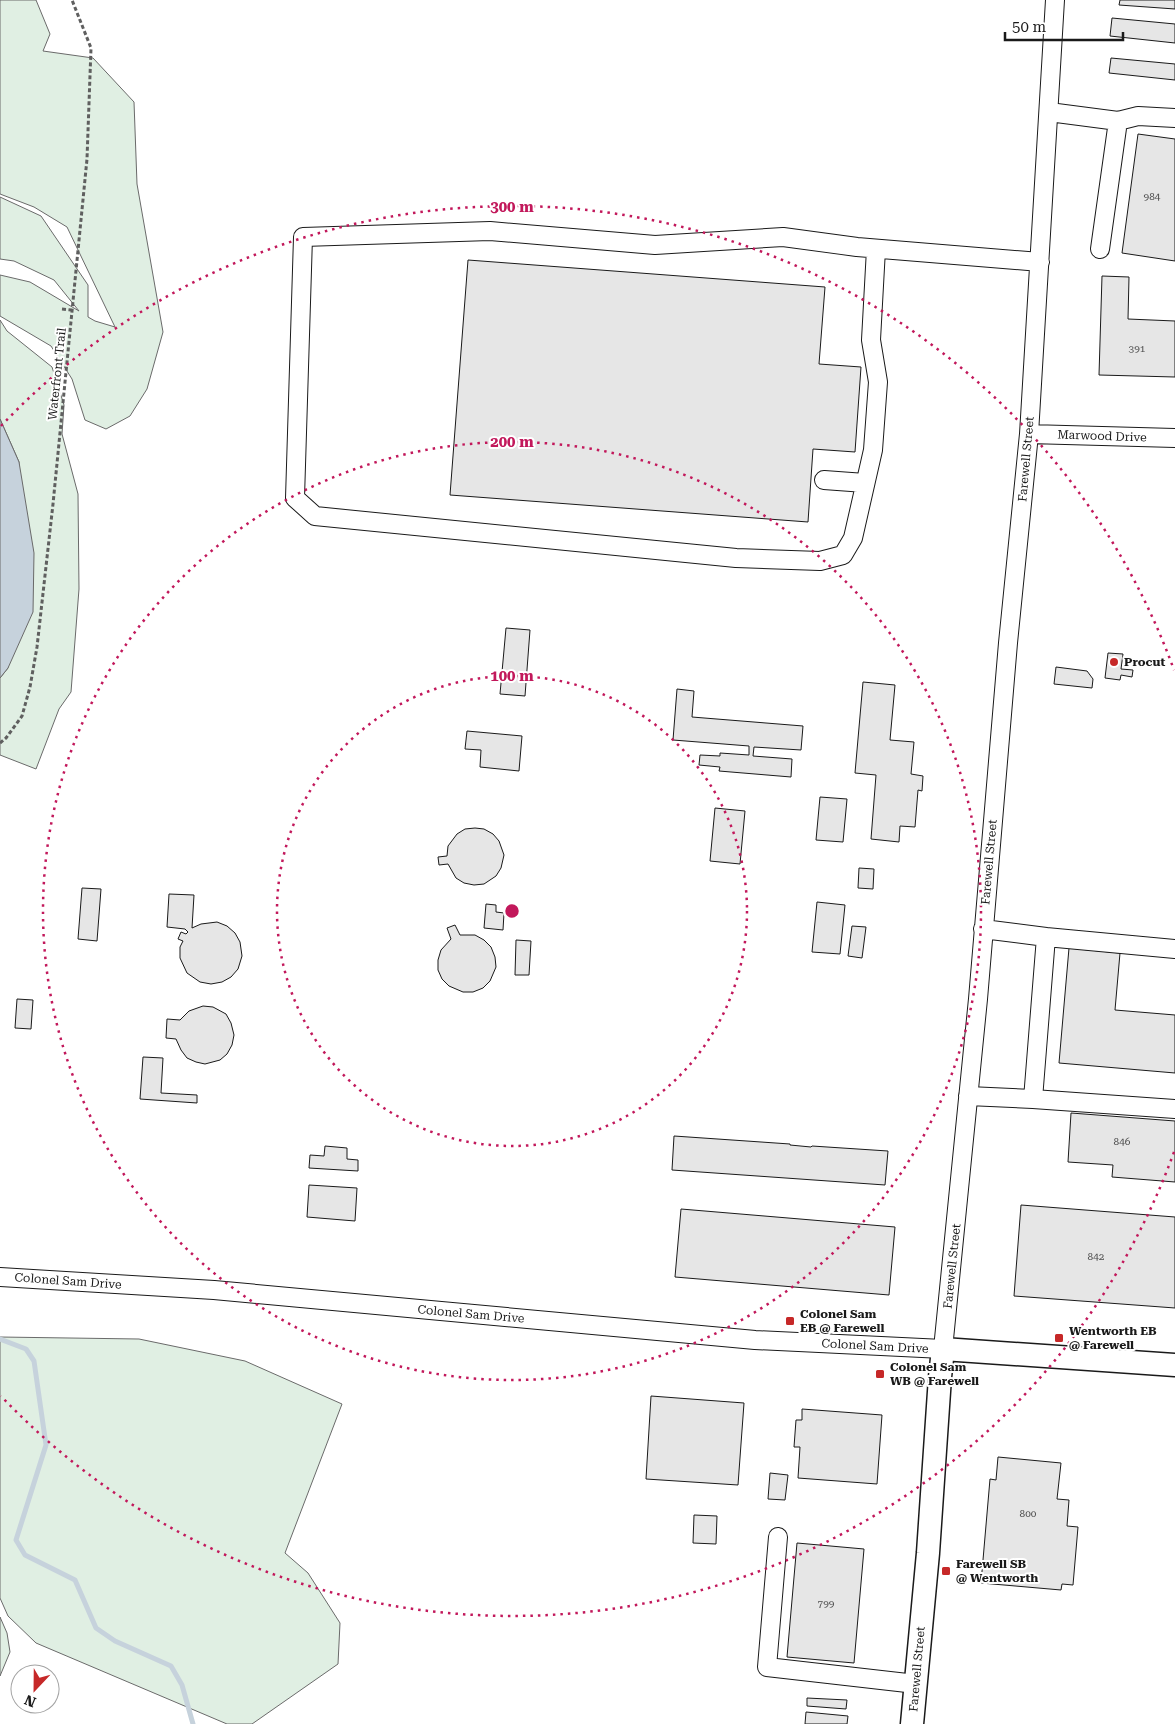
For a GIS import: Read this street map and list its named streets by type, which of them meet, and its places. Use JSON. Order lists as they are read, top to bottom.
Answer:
{
  "streets": {
    "main road": ["Farewell Street"],
    "street": ["Marwood Drive", "Colonel Sam Drive"],
    "path": ["Waterfront Trail"]
  },
  "crossings": [
    ["Marwood Drive", "Farewell Street"],
    ["Farewell Street", "Colonel Sam Drive"]
  ],
  "places": {
    "other": ["Procut"],
    "transit": [
      "Colonel Sam EB @ Farewell",
      "Wentworth EB @ Farewell",
      "Colonel Sam WB @ Farewell",
      "Farewell SB @ Wentworth"
    ]
  },
  "house_numbers": [
    "984",
    "391",
    "846",
    "842",
    "800",
    "799"
  ],
  "scale_bar": "50 m",
  "north": "bottom",
  "rings": ["300 m", "200 m", "100 m"]
}
